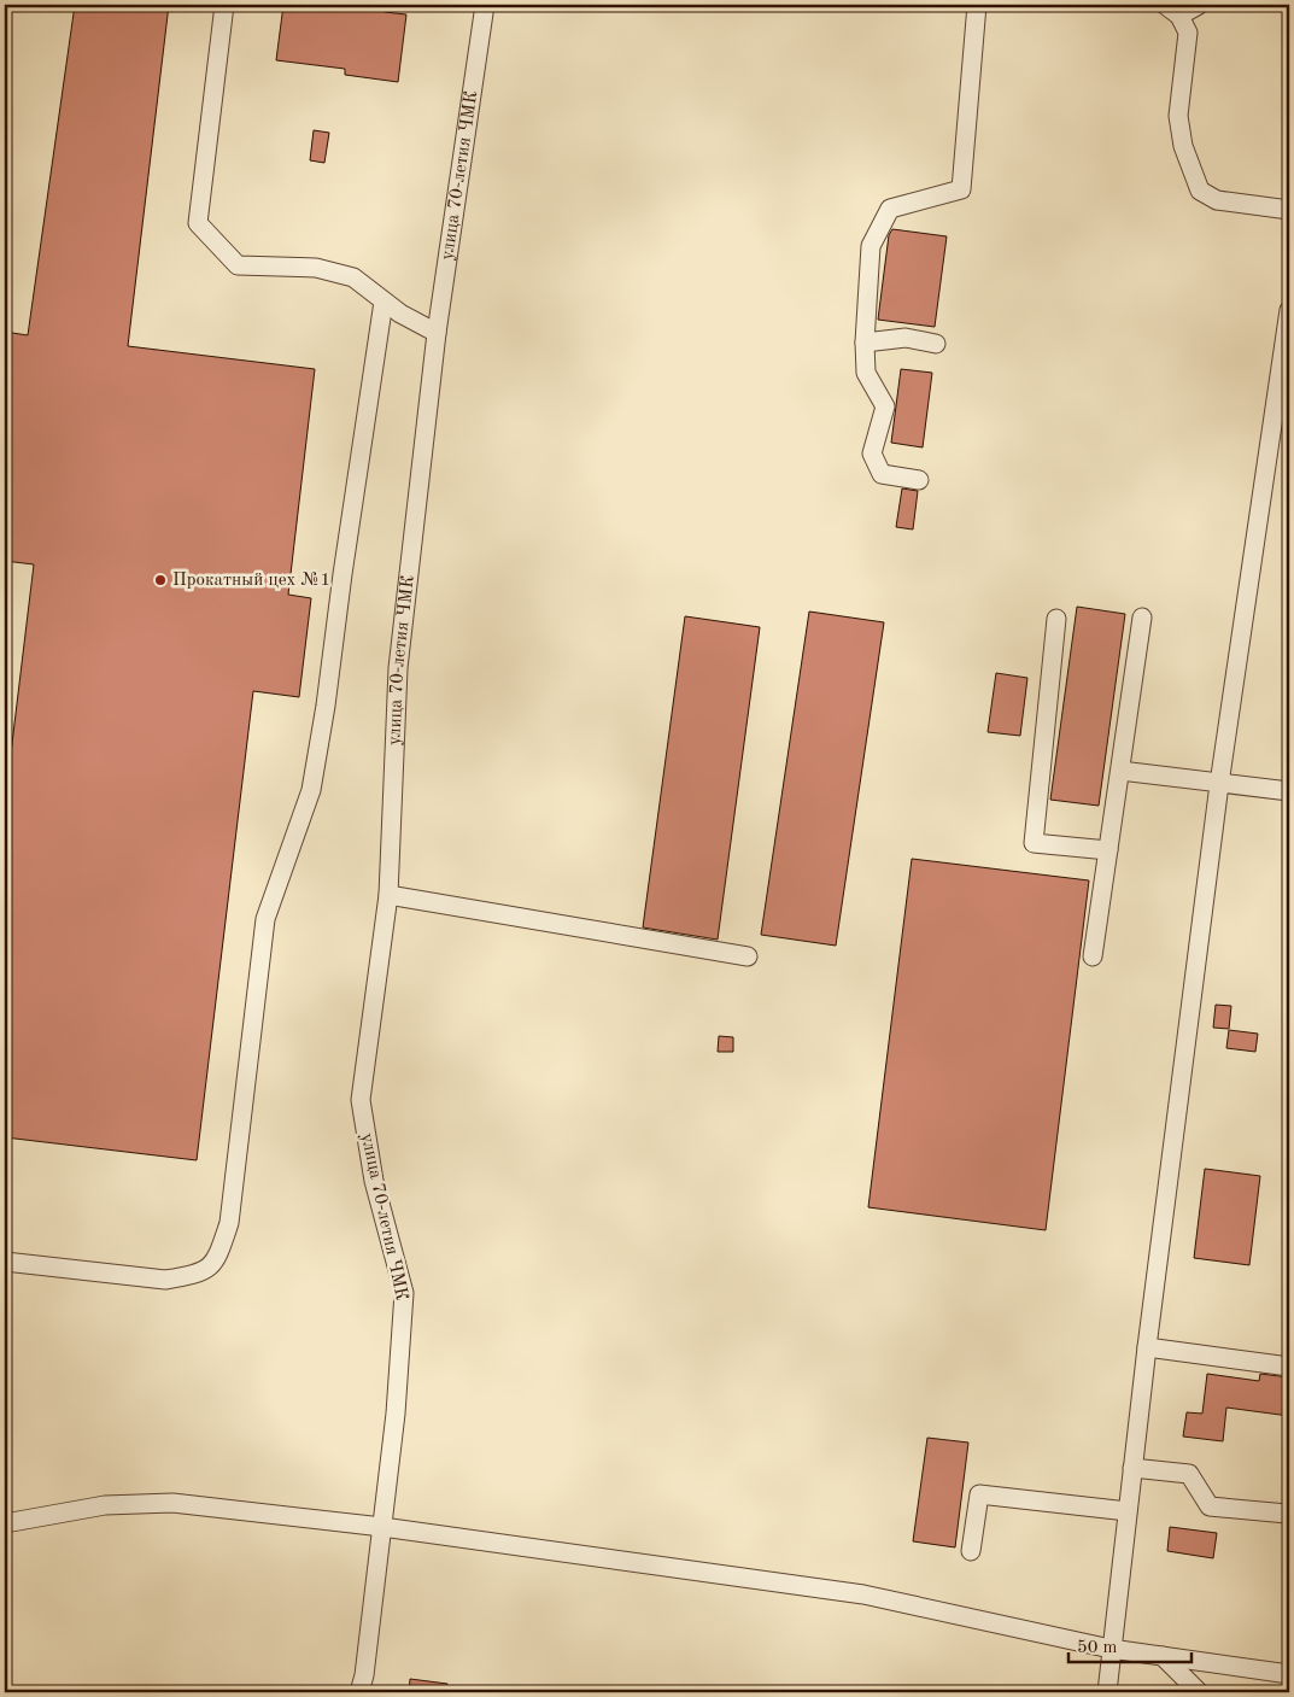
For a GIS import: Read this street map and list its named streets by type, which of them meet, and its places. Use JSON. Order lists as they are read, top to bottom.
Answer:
{
  "streets": {
    "street": ["улица 70-летия ЧМК"]
  },
  "places": ["Прокатный цех №1"],
  "scale_bar": "50 m"
}
